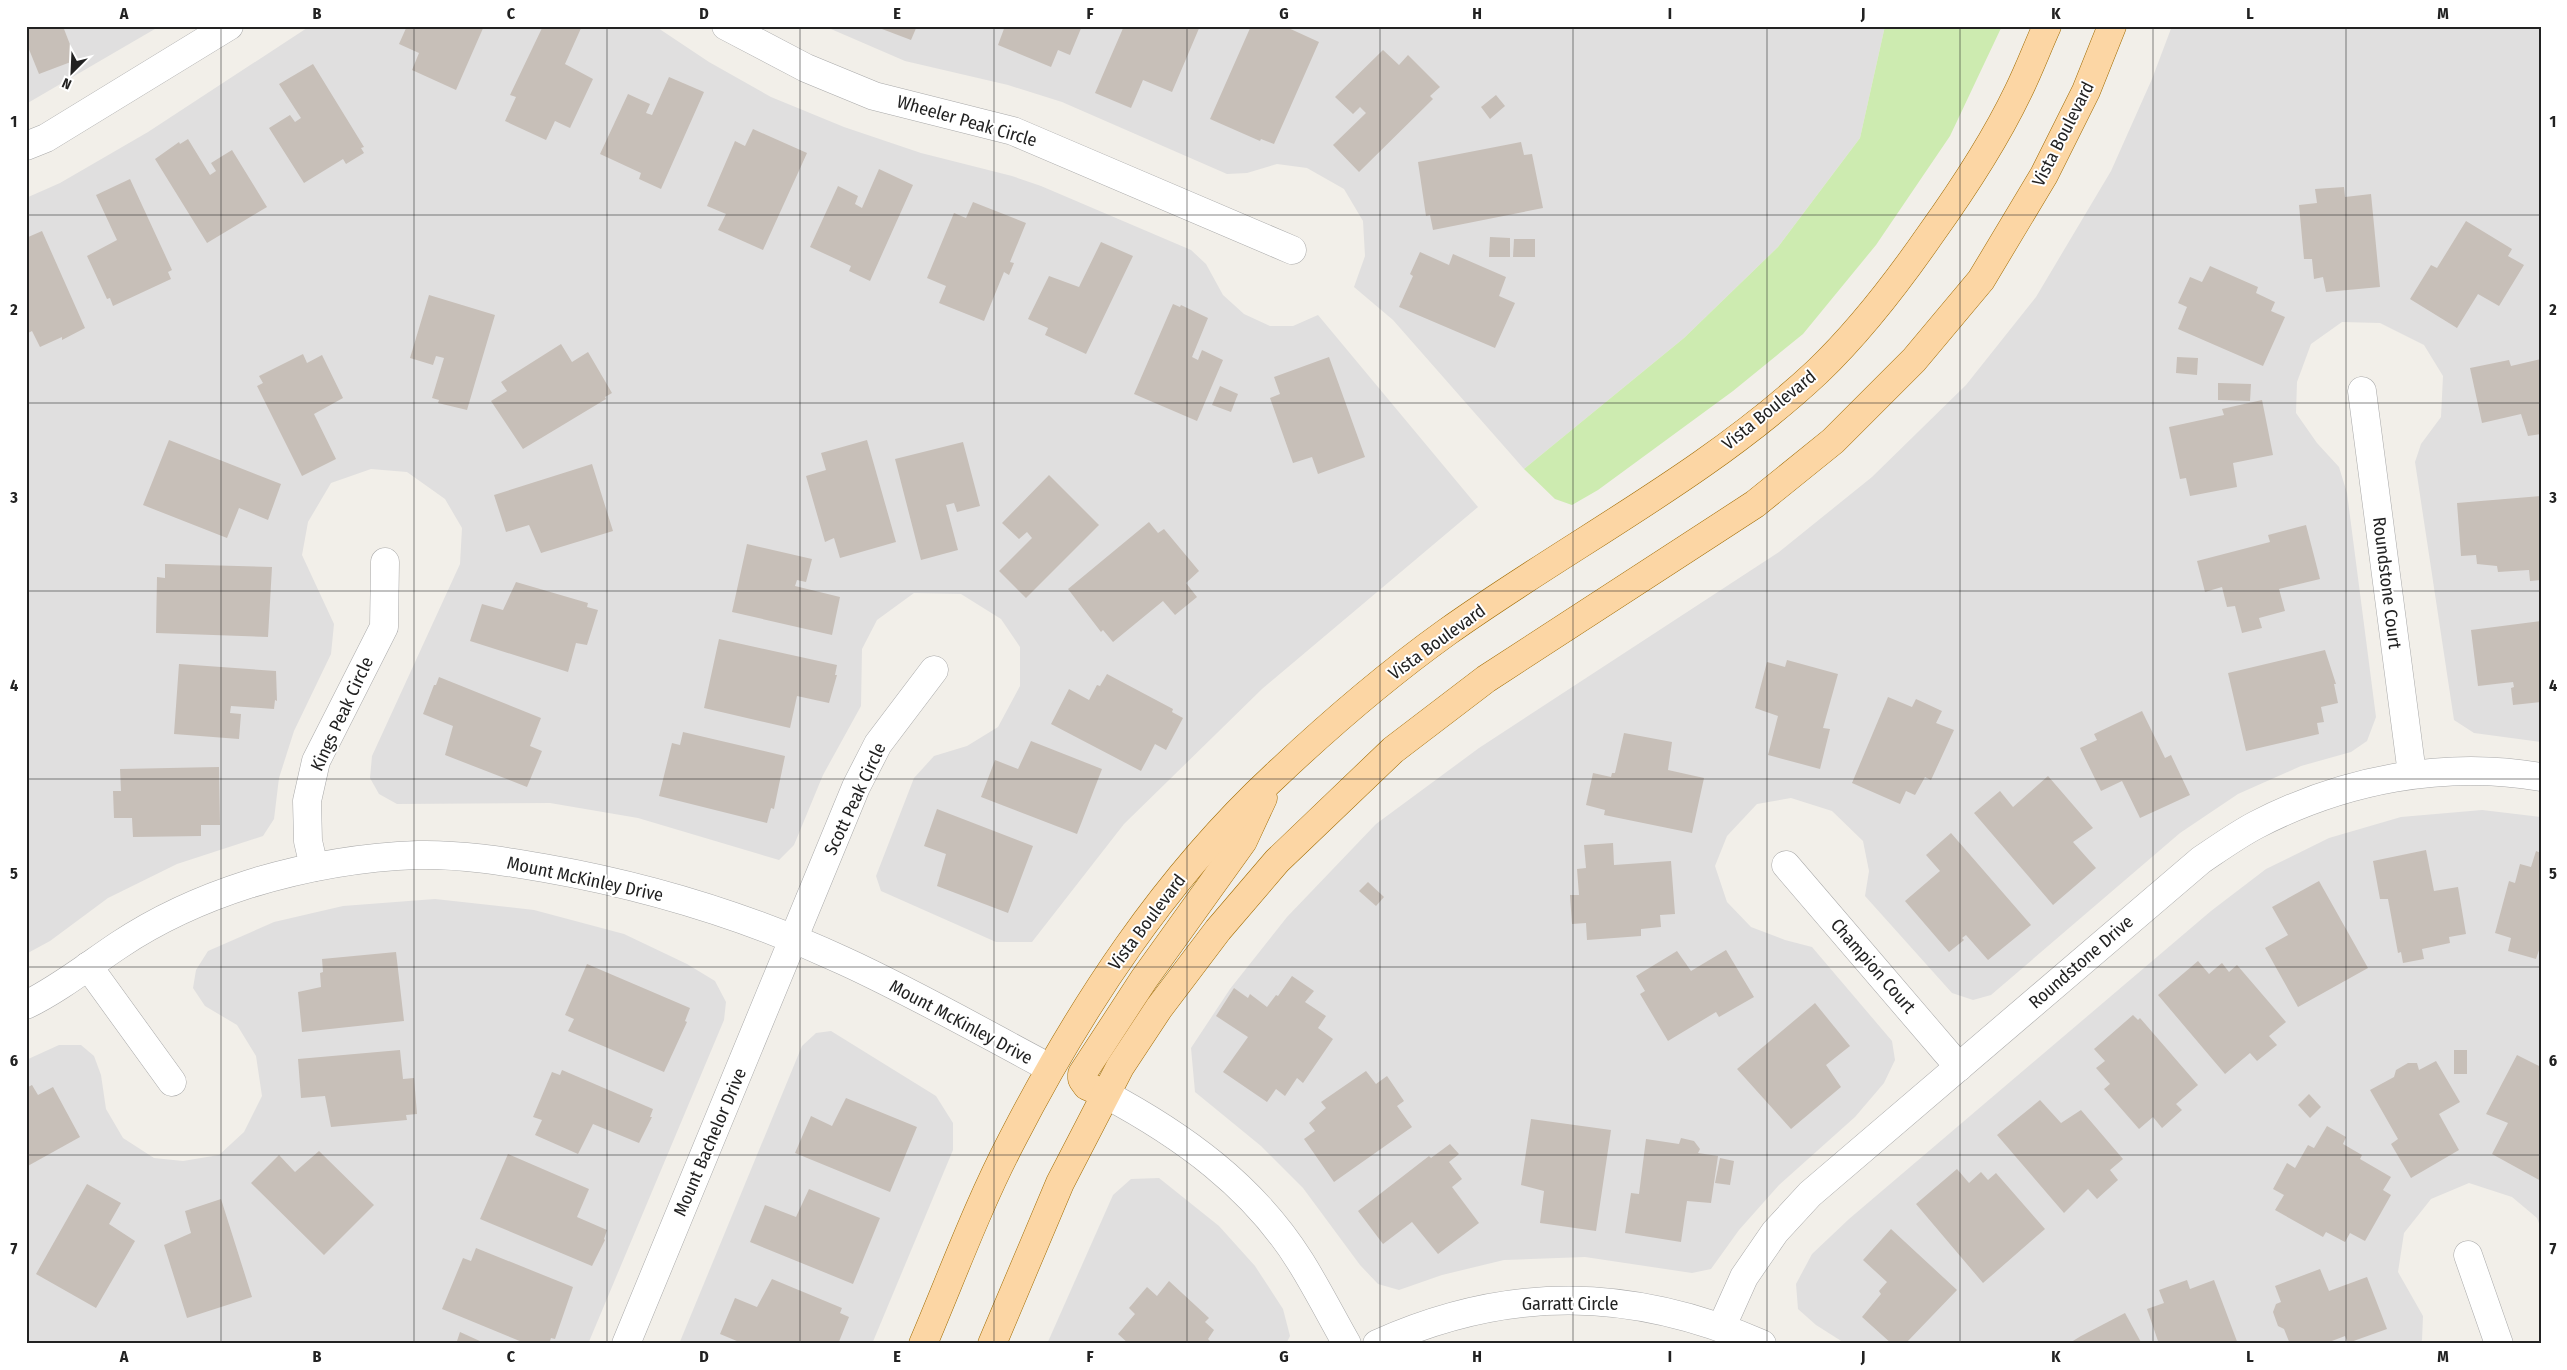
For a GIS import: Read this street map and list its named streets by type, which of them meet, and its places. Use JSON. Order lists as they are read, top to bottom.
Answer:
{
  "streets": {
    "main road": ["Vista Boulevard"],
    "street": [
      "Wheeler Peak Circle",
      "Roundstone Court",
      "Kings Peak Circle",
      "Scott Peak Circle",
      "Mount McKinley Drive",
      "Roundstone Drive",
      "Champion Court",
      "Mount Bachelor Drive",
      "Garratt Circle"
    ]
  },
  "crossings": [
    ["Vista Boulevard", "Mount McKinley Drive"],
    ["Roundstone Court", "Roundstone Drive"],
    ["Kings Peak Circle", "Mount McKinley Drive"],
    ["Scott Peak Circle", "Mount McKinley Drive"],
    ["Scott Peak Circle", "Mount Bachelor Drive"],
    ["Mount McKinley Drive", "Mount Bachelor Drive"],
    ["Roundstone Drive", "Champion Court"],
    ["Roundstone Drive", "Garratt Circle"]
  ],
  "north": "bottom left",
  "grid": {
    "columns": [
      "A",
      "B",
      "C",
      "D",
      "E",
      "F",
      "G",
      "H",
      "I",
      "J",
      "K",
      "L",
      "M"
    ],
    "rows": [
      "1",
      "2",
      "3",
      "4",
      "5",
      "6",
      "7"
    ]
  }
}
